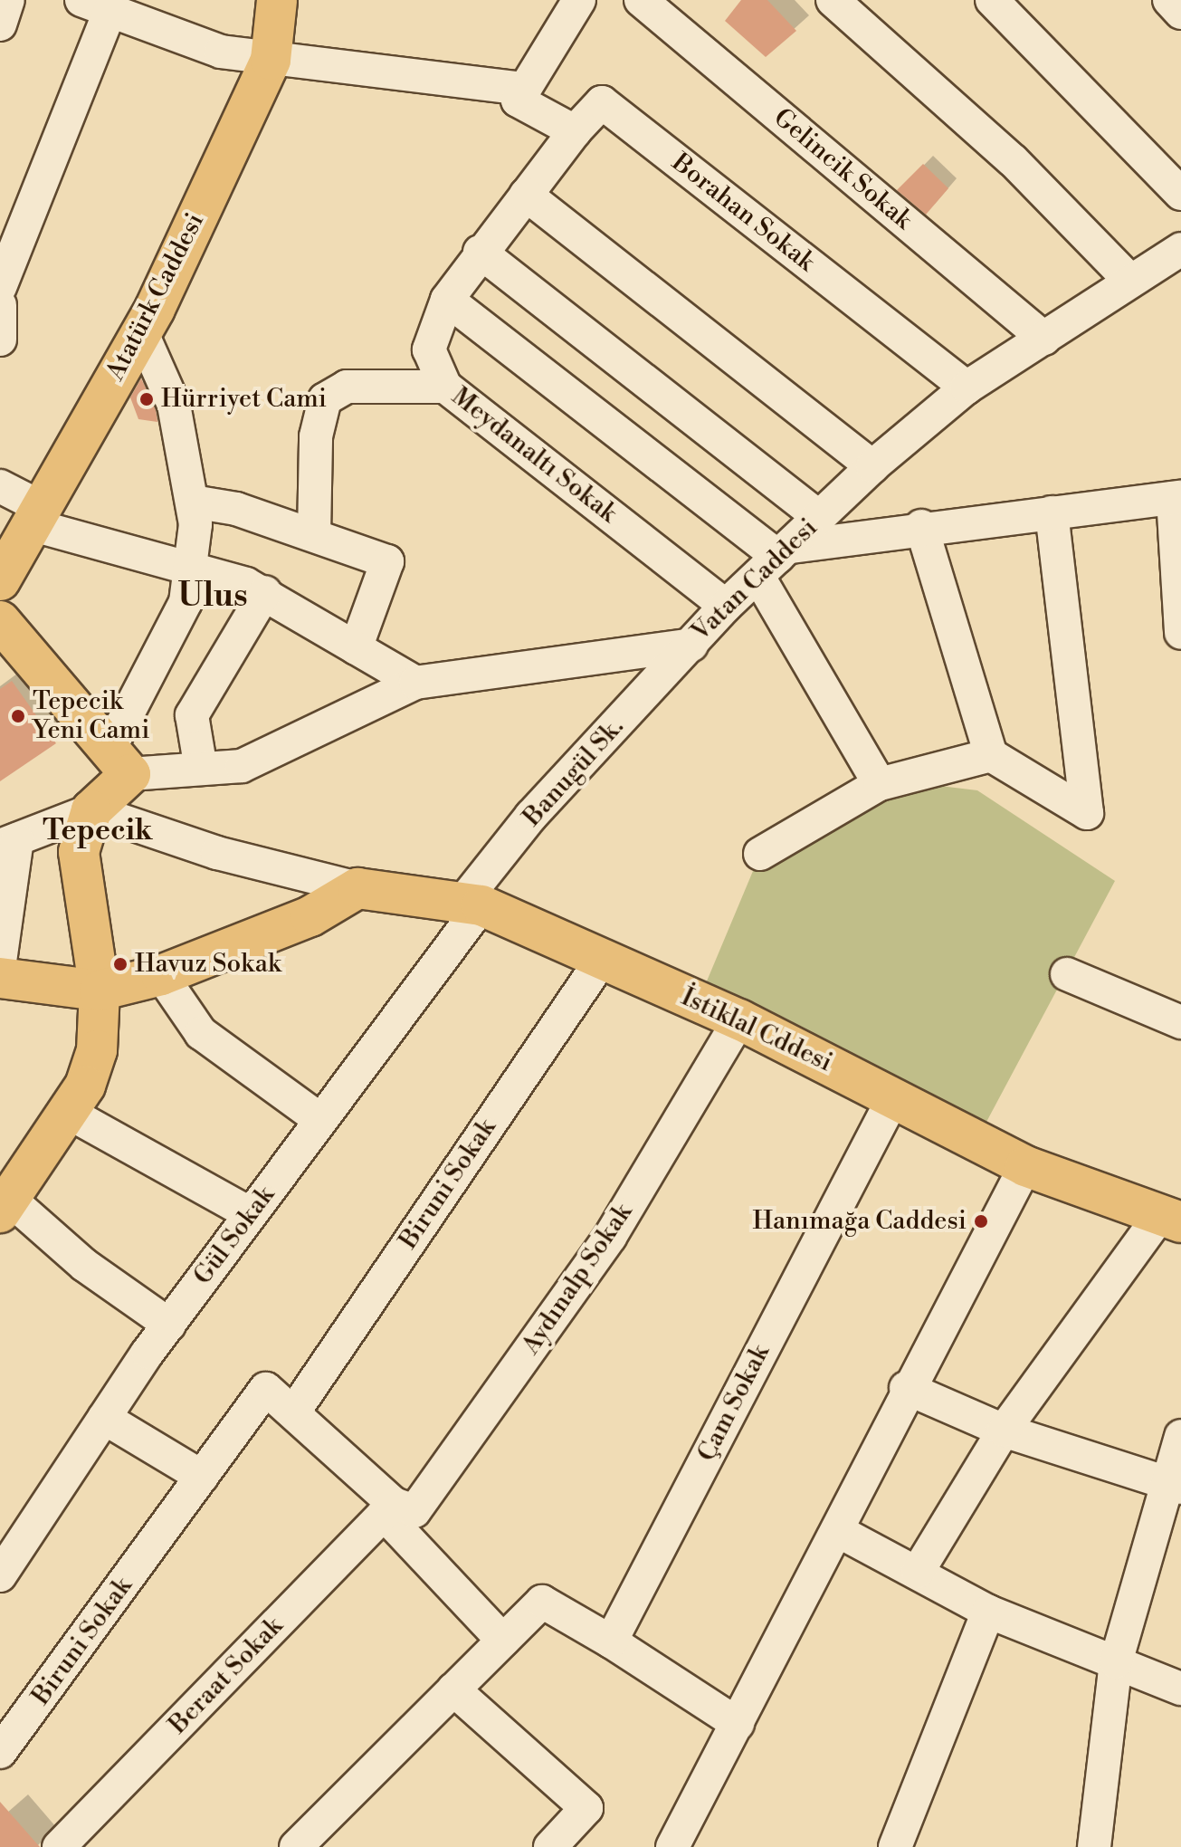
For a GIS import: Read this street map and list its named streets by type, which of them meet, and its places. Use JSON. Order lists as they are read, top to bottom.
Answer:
{
  "streets": {
    "main road": ["Atatürk Caddesi", "İstiklal Cddesi"],
    "street": [
      "Gelincik Sokak",
      "Borahan Sokak",
      "Meydanaltı Sokak",
      "Vatan Caddesi",
      "Banugül Sk.",
      "Biruni Sokak",
      "Gül Sokak",
      "Aydınalp Sokak",
      "Çam Sokak",
      "Beraat Sokak"
    ]
  },
  "crossings": [
    ["Gelincik Sokak", "Vatan Caddesi"],
    ["Borahan Sokak", "Meydanaltı Sokak"],
    ["Borahan Sokak", "Vatan Caddesi"],
    ["Meydanaltı Sokak", "Vatan Caddesi"],
    ["Vatan Caddesi", "Banugül Sk."],
    ["Banugül Sk.", "İstiklal Cddesi"],
    ["Banugül Sk.", "Gül Sokak"],
    ["İstiklal Cddesi", "Biruni Sokak"],
    ["İstiklal Cddesi", "Gül Sokak"],
    ["İstiklal Cddesi", "Aydınalp Sokak"],
    ["İstiklal Cddesi", "Çam Sokak"],
    ["Aydınalp Sokak", "Beraat Sokak"]
  ],
  "districts": ["Ulus", "Tepecik"],
  "places": [
    "Hürriyet Cami",
    "Tepecik Yeni Cami",
    "Havuz Sokak",
    "Hanımağa Caddesi"
  ]
}
